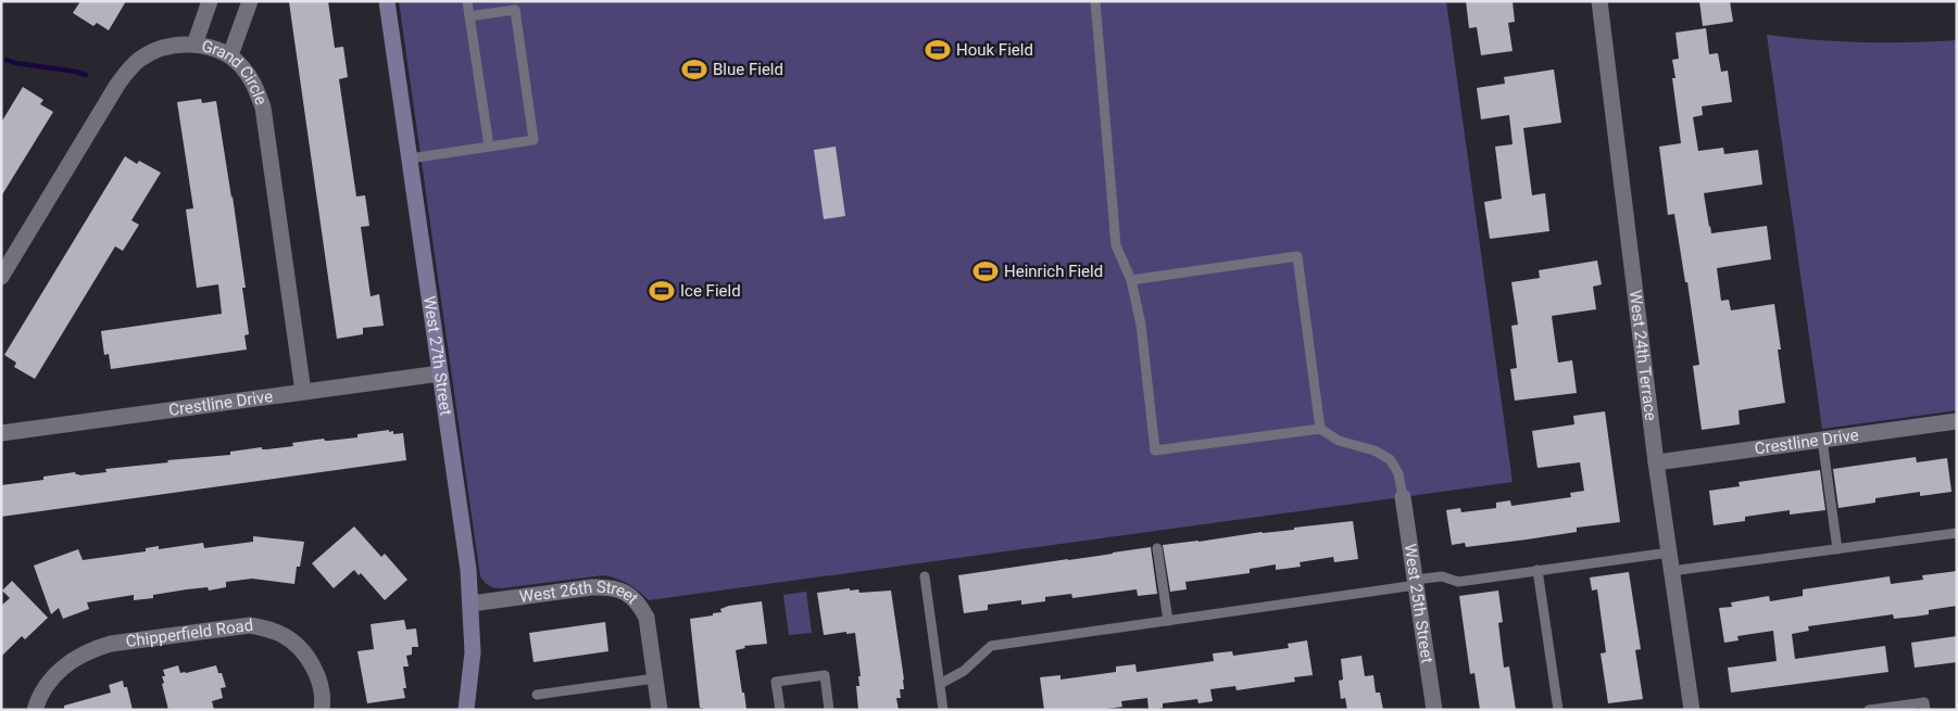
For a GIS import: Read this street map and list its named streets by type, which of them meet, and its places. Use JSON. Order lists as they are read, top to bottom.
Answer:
{
  "streets": {
    "street": [
      "Grand Circle",
      "West 27th Street",
      "West 24th Terrace",
      "Crestline Drive",
      "West 26th Street",
      "West 25th Street",
      "Chipperfield Road"
    ]
  },
  "crossings": [
    ["Grand Circle", "Crestline Drive"],
    ["West 27th Street", "Crestline Drive"],
    ["West 27th Street", "West 26th Street"],
    ["West 24th Terrace", "Crestline Drive"]
  ],
  "places": {
    "sports": [
      "Houk Field",
      "Blue Field",
      "Heinrich Field",
      "Ice Field"
    ]
  }
}
